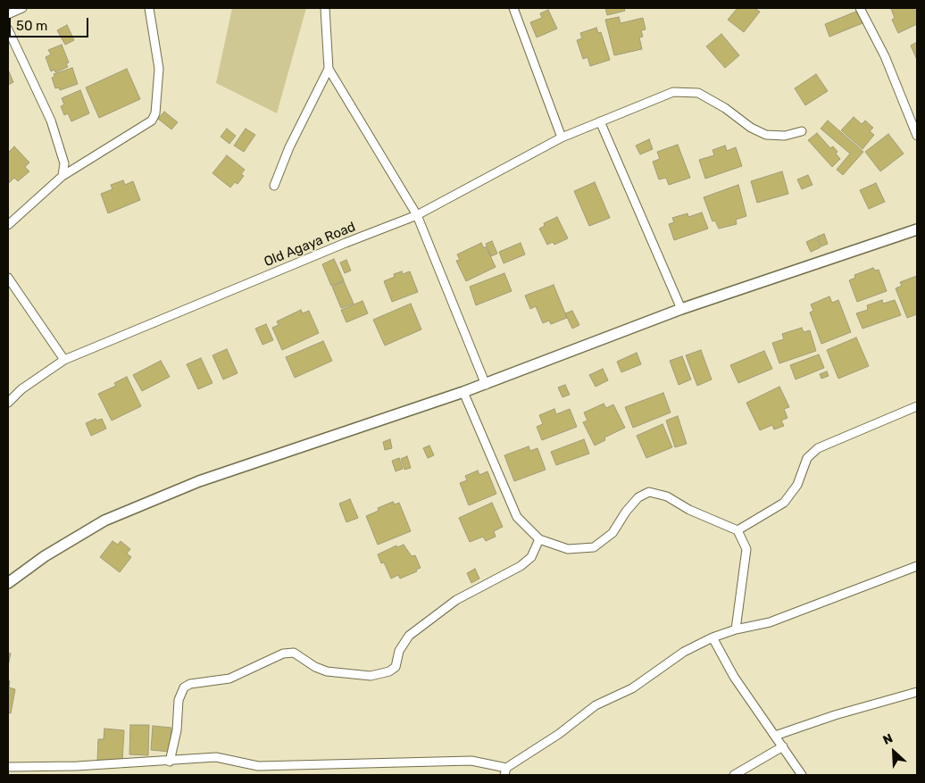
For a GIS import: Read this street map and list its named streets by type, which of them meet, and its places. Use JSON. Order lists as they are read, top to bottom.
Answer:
{
  "streets": {
    "street": ["Old Agaya Road"]
  },
  "scale_bar": "50 m",
  "north": "top left"
}
